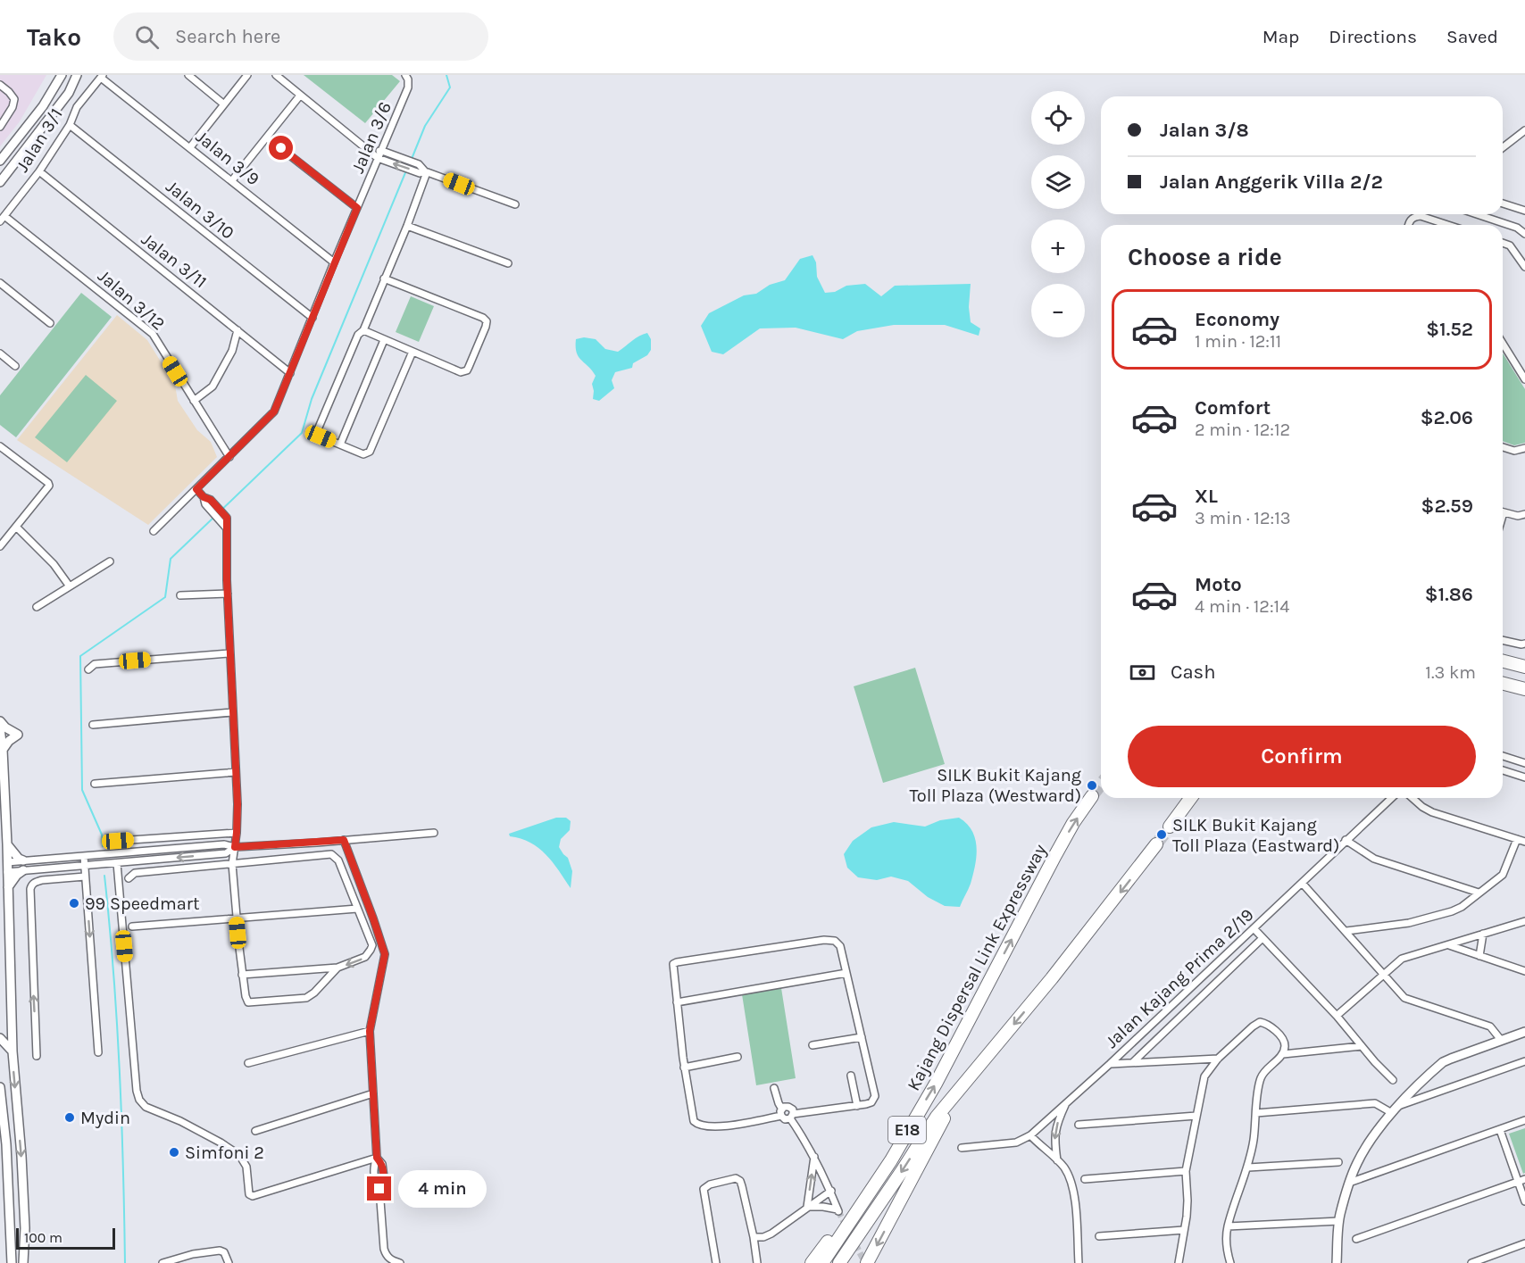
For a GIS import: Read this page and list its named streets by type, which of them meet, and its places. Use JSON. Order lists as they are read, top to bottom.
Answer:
{
  "streets": {
    "highway": ["Kajang Dispersal Link Expressway", "E18"],
    "street": [
      "Jalan 3/6",
      "Jalan 3/1",
      "Jalan 3/9",
      "Jalan 3/10",
      "Jalan 3/11",
      "Jalan 3/12",
      "Jalan Kajang Prima 2/19"
    ]
  },
  "crossings": [
    ["Jalan 3/6", "Jalan 3/9"],
    ["Jalan 3/6", "Jalan 3/10"],
    ["Jalan 3/6", "Jalan 3/11"],
    ["Jalan 3/6", "Jalan 3/12"],
    ["Jalan 3/1", "Jalan 3/9"],
    ["Jalan 3/1", "Jalan 3/10"],
    ["Jalan 3/1", "Jalan 3/11"],
    ["Jalan 3/1", "Jalan 3/12"]
  ],
  "places": [
    "SILK Bukit Kajang Toll Plaza (Westward)",
    "SILK Bukit Kajang Toll Plaza (Eastward)",
    "99 Speedmart",
    "Mydin",
    "Simfoni 2"
  ],
  "scale_bar": "100 m",
  "page": {
    "header": "Tako",
    "search": "Search here",
    "nav": ["Map", "Directions", "Saved"],
    "map_buttons": ["+", "−"],
    "banner": ["Jalan 3/8", "Jalan Anggerik Villa 2/2"],
    "heading": "Choose a ride",
    "list": [
      {
        "name": "Economy",
        "note": "1 min · 12:11",
        "value": "$1.52"
      },
      {
        "name": "Comfort",
        "note": "2 min · 12:12",
        "value": "$2.06"
      },
      {
        "name": "XL",
        "note": "3 min · 12:13",
        "value": "$2.59"
      },
      {
        "name": "Moto",
        "note": "4 min · 12:14",
        "value": "$1.86"
      }
    ],
    "pay": ["Cash", "1.3 km"],
    "buttons": "Confirm",
    "bubble": "4 min",
    "scale": "100 m"
  }
}
